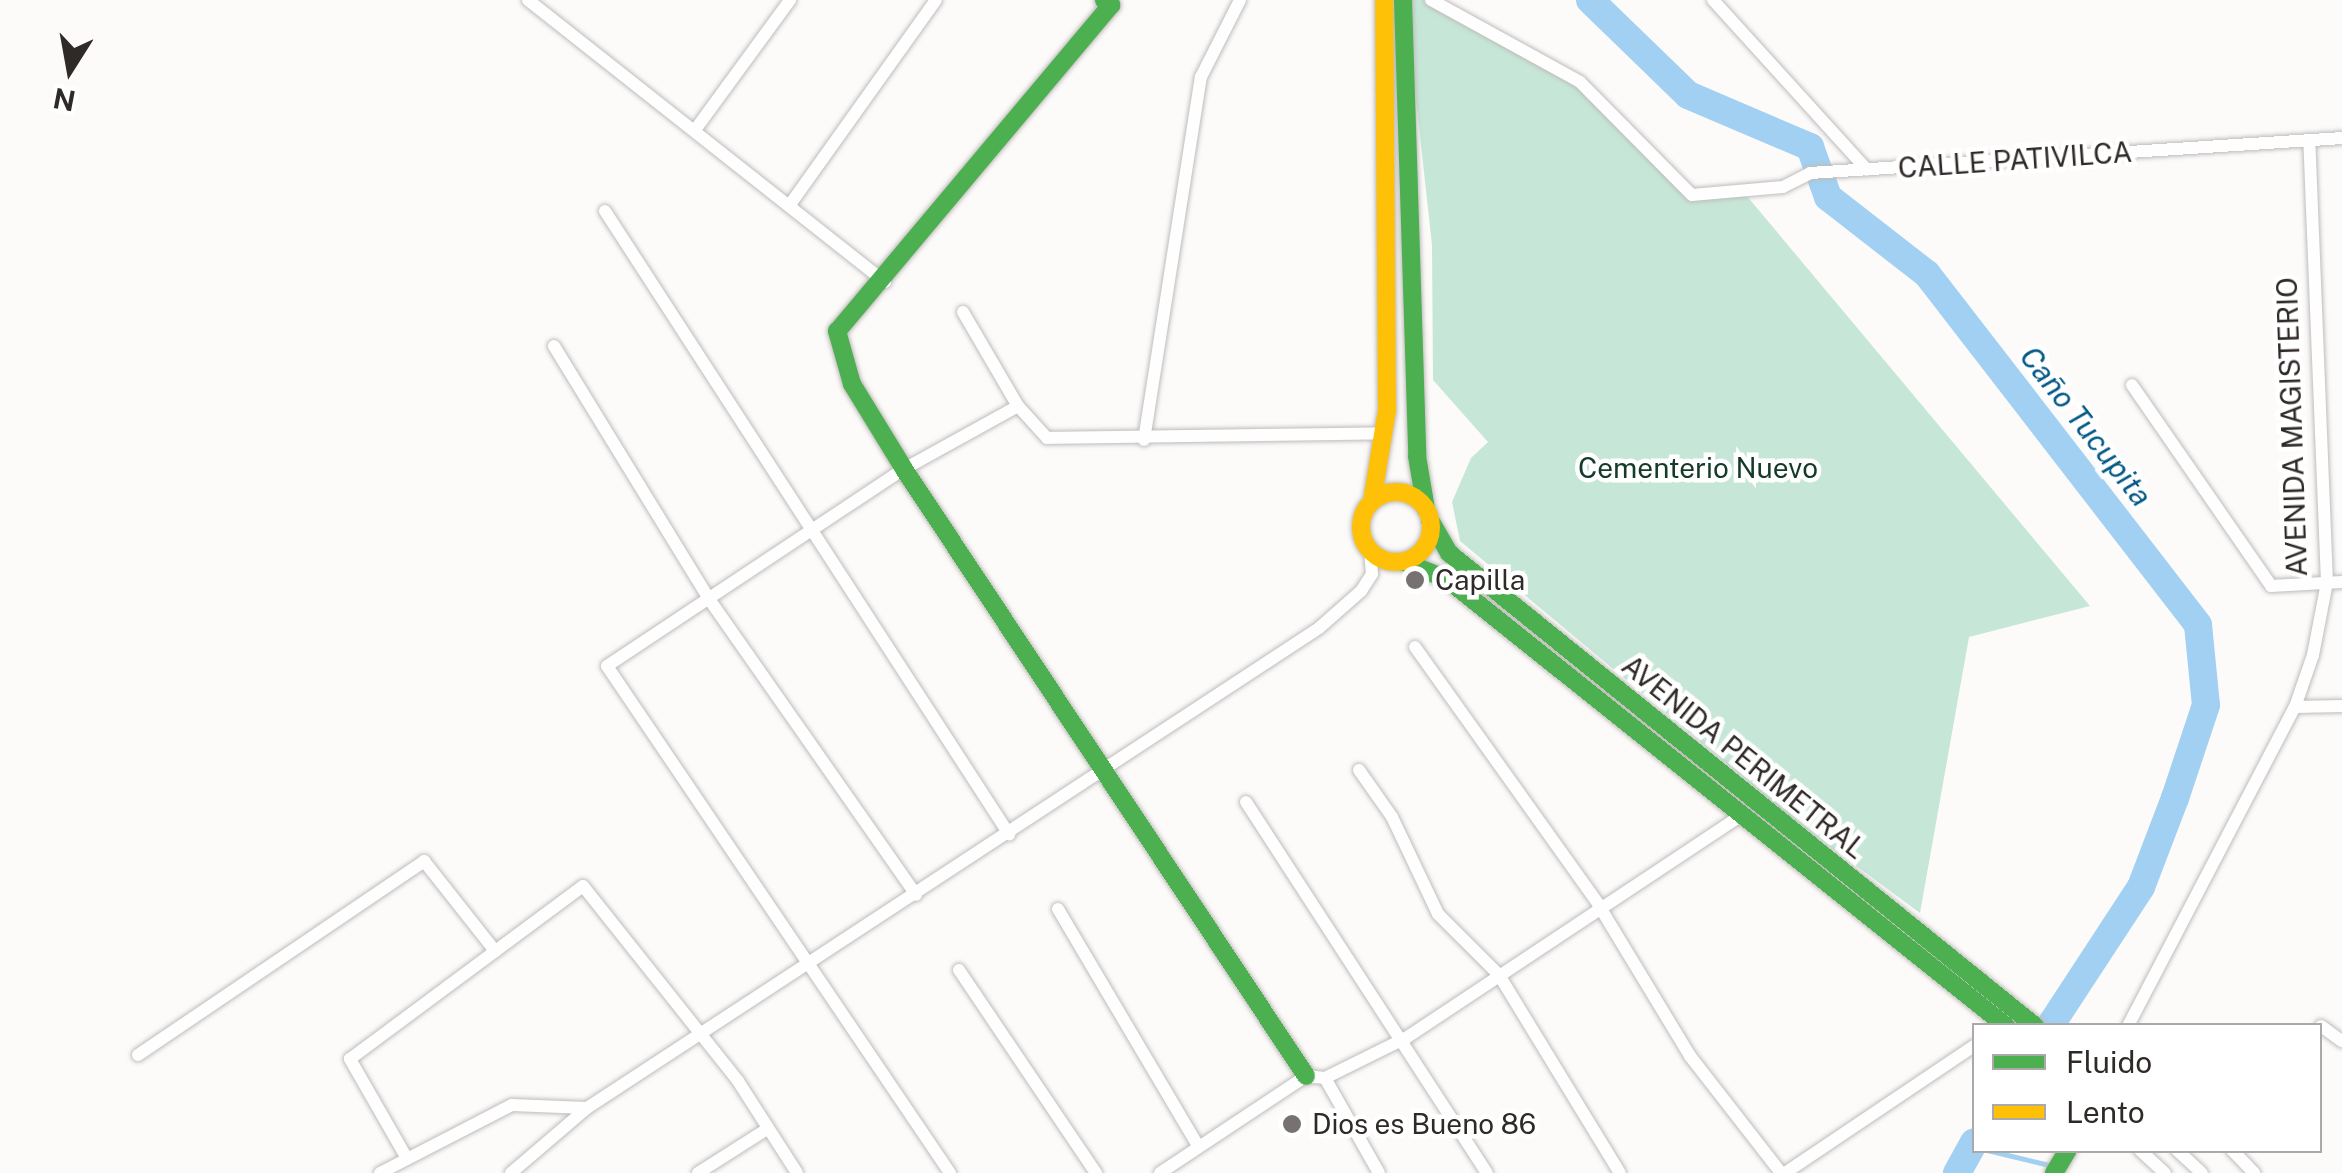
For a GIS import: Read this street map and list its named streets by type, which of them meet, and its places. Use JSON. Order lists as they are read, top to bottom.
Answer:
{
  "streets": {
    "street": ["CALLE PATIVILCA", "AVENIDA MAGISTERIO", "AVENIDA PERIMETRAL"]
  },
  "crossings": [
    ["CALLE PATIVILCA", "AVENIDA MAGISTERIO"]
  ],
  "water": ["Caño Tucupita"],
  "parks": ["Cementerio Nuevo"],
  "places": ["Capilla", "Dios es Bueno 86"],
  "legend": ["Fluido", "Lento"],
  "north": "bottom"
}
